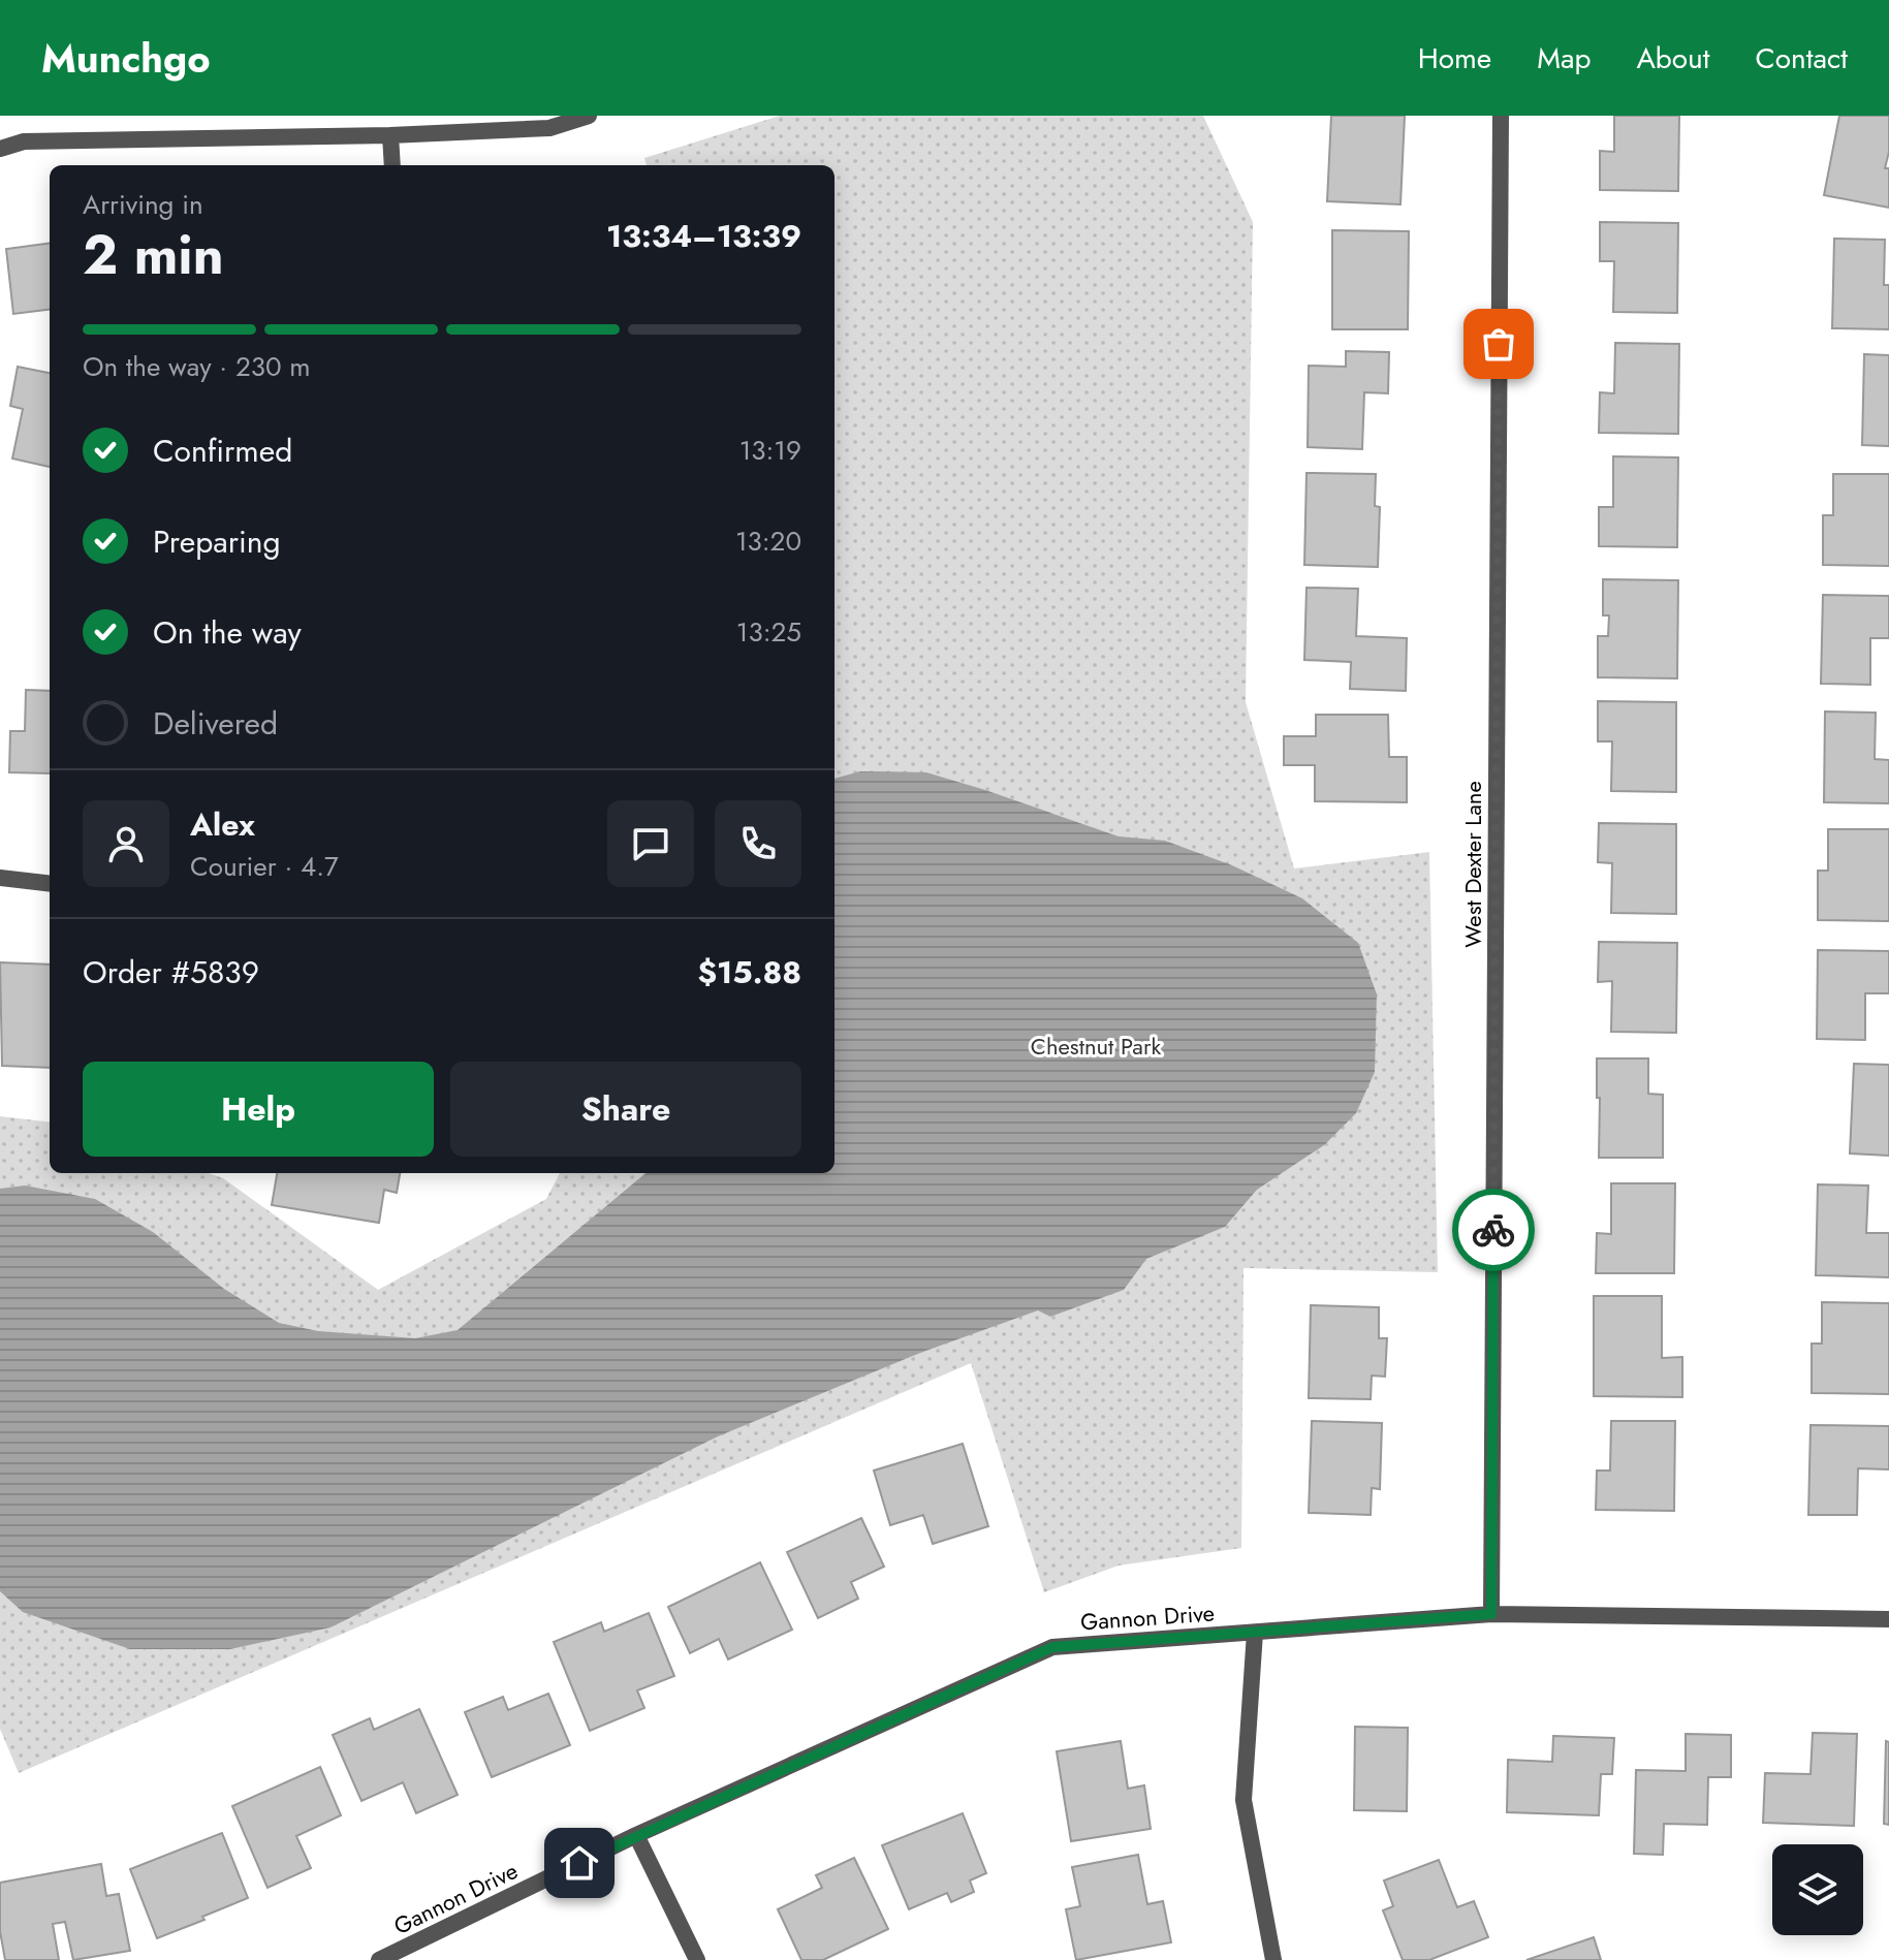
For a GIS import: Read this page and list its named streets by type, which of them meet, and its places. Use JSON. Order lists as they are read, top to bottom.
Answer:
{
  "streets": {
    "street": ["West Dexter Lane", "Gannon Drive"]
  },
  "crossings": [
    ["West Dexter Lane", "Gannon Drive"]
  ],
  "parks": ["Chestnut Park"],
  "page": {
    "header": "Munchgo",
    "nav": [
      "Home",
      "Map",
      "About",
      "Contact"
    ],
    "heading": ["2 min", "Arriving in", "13:34–13:39"],
    "panel": [
      "Alex",
      "Courier · 4.7",
      "Order #5839",
      "$15.88"
    ],
    "bar": "On the way · 230 m",
    "list": [
      ["Confirmed", "13:19"],
      ["Preparing", "13:20"],
      ["On the way", "13:25"],
      "Delivered"
    ],
    "buttons": ["Help", "Share"]
  }
}
